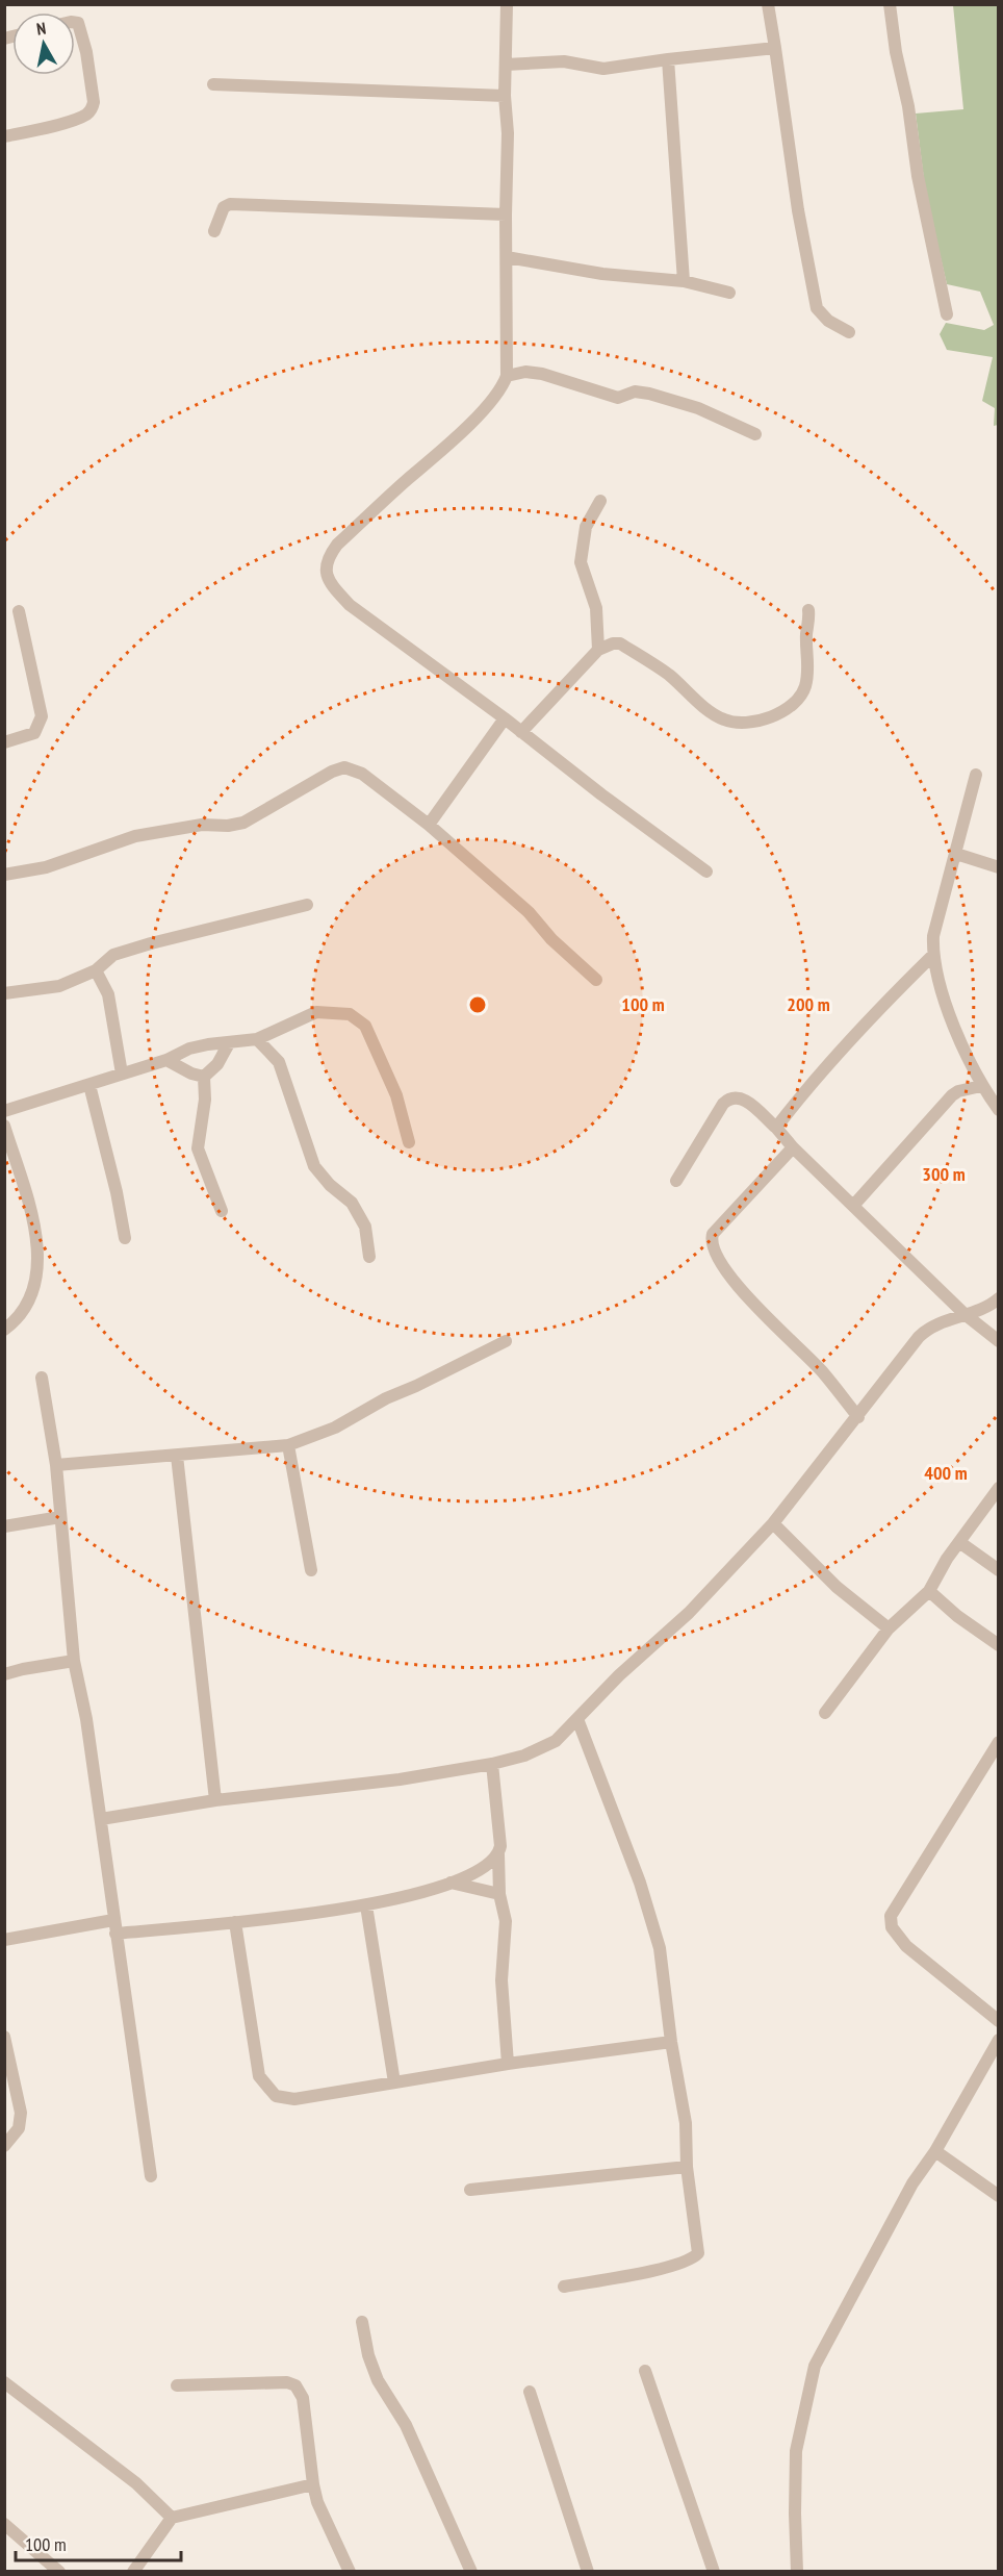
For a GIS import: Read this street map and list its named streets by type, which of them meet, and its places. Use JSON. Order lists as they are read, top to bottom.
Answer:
{
  "scale_bar": "100 m",
  "north": "top",
  "rings": [
    "100 m",
    "200 m",
    "300 m",
    "400 m"
  ]
}
